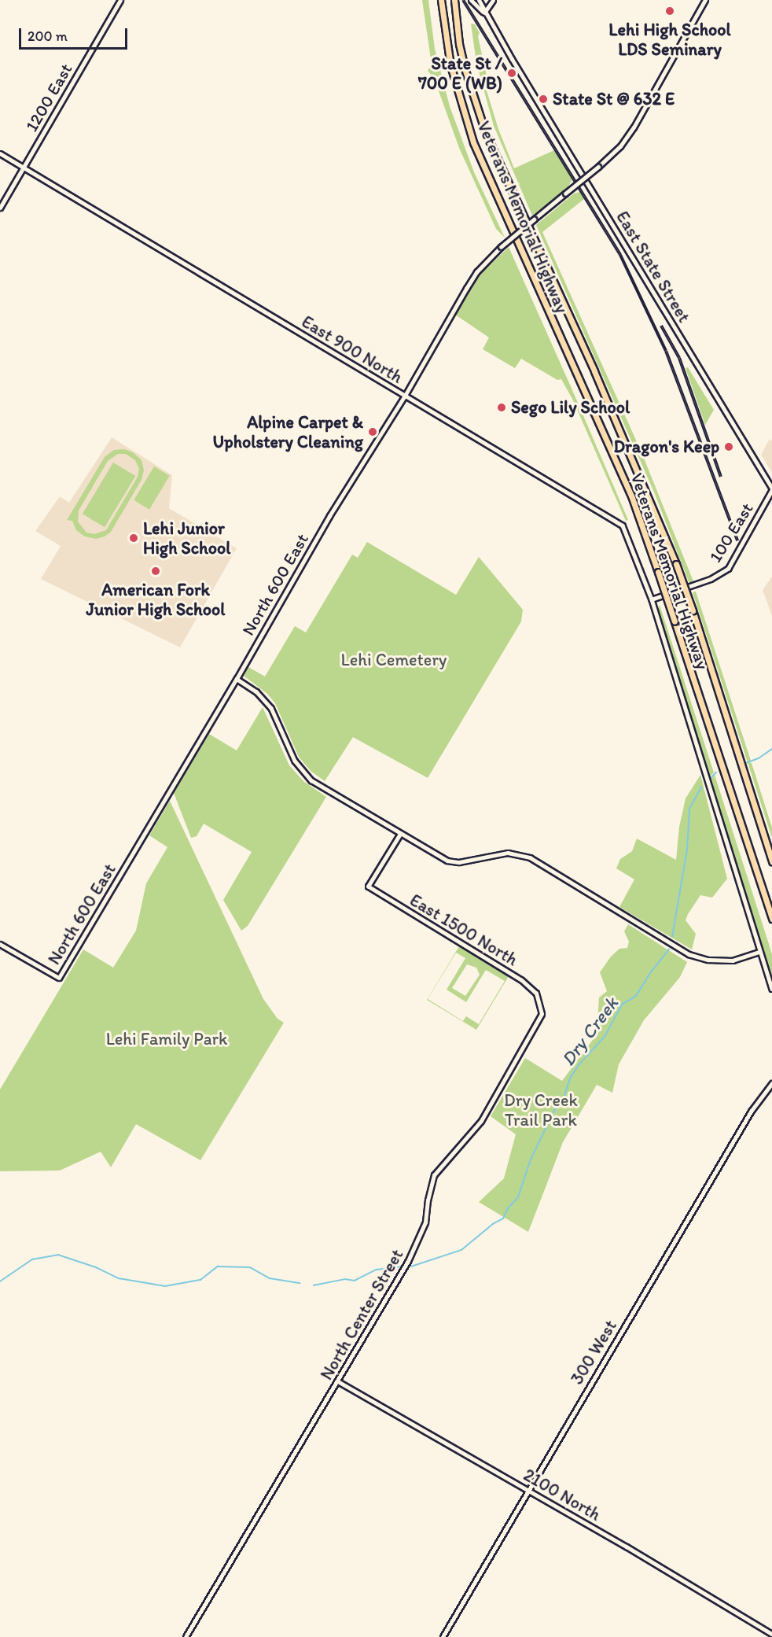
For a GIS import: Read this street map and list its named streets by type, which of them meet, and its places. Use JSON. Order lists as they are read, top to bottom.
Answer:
{
  "streets": {
    "highway": ["Veterans Memorial Highway"],
    "main road": ["1200 East", "East State Street"],
    "street": [
      "East 900 North",
      "100 East",
      "North 600 East",
      "East 1500 North",
      "North Center Street",
      "300 West",
      "2100 North"
    ]
  },
  "crossings": [
    ["1200 East", "East 900 North"],
    ["East State Street", "100 East"],
    ["East 900 North", "100 East"],
    ["East 900 North", "North 600 East"],
    ["East 1500 North", "North Center Street"],
    ["North Center Street", "2100 North"],
    ["300 West", "2100 North"]
  ],
  "water": ["Dry Creek"],
  "parks": ["Lehi Cemetery", "Lehi Family Park", "Dry Creek Trail Park"],
  "places": [
    "Lehi High School LDS Seminary",
    "State St / 700 E (WB)",
    "State St @ 632 E",
    "Sego Lily School",
    "Alpine Carpet & Upholstery Cleaning",
    "Dragon's Keep",
    "Lehi Junior High School",
    "American Fork Junior High School"
  ],
  "scale_bar": "200 m"
}
